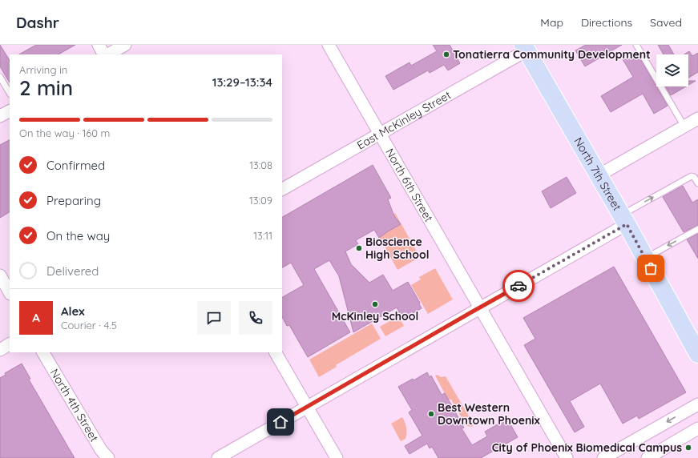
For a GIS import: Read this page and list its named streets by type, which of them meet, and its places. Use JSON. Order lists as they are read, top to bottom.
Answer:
{
  "streets": {
    "main road": ["North 7th Street"],
    "street": ["East McKinley Street", "North 6th Street", "North 4th Street"]
  },
  "crossings": [
    ["East McKinley Street", "North 7th Street"],
    ["East McKinley Street", "North 6th Street"]
  ],
  "places": [
    "Tonatierra Community Development",
    "Bioscience High School",
    "McKinley School",
    "Best Western Downtown Phoenix",
    "City of Phoenix Biomedical Campus"
  ],
  "page": {
    "header": "Dashr",
    "nav": ["Map", "Directions", "Saved"],
    "heading": ["2 min", "Arriving in", "13:29–13:34"],
    "panel": ["Alex", "Courier · 4.5"],
    "bar": "On the way · 160 m",
    "list": [
      ["Confirmed", "13:08"],
      ["Preparing", "13:09"],
      ["On the way", "13:11"],
      "Delivered"
    ],
    "round": "A"
  }
}
